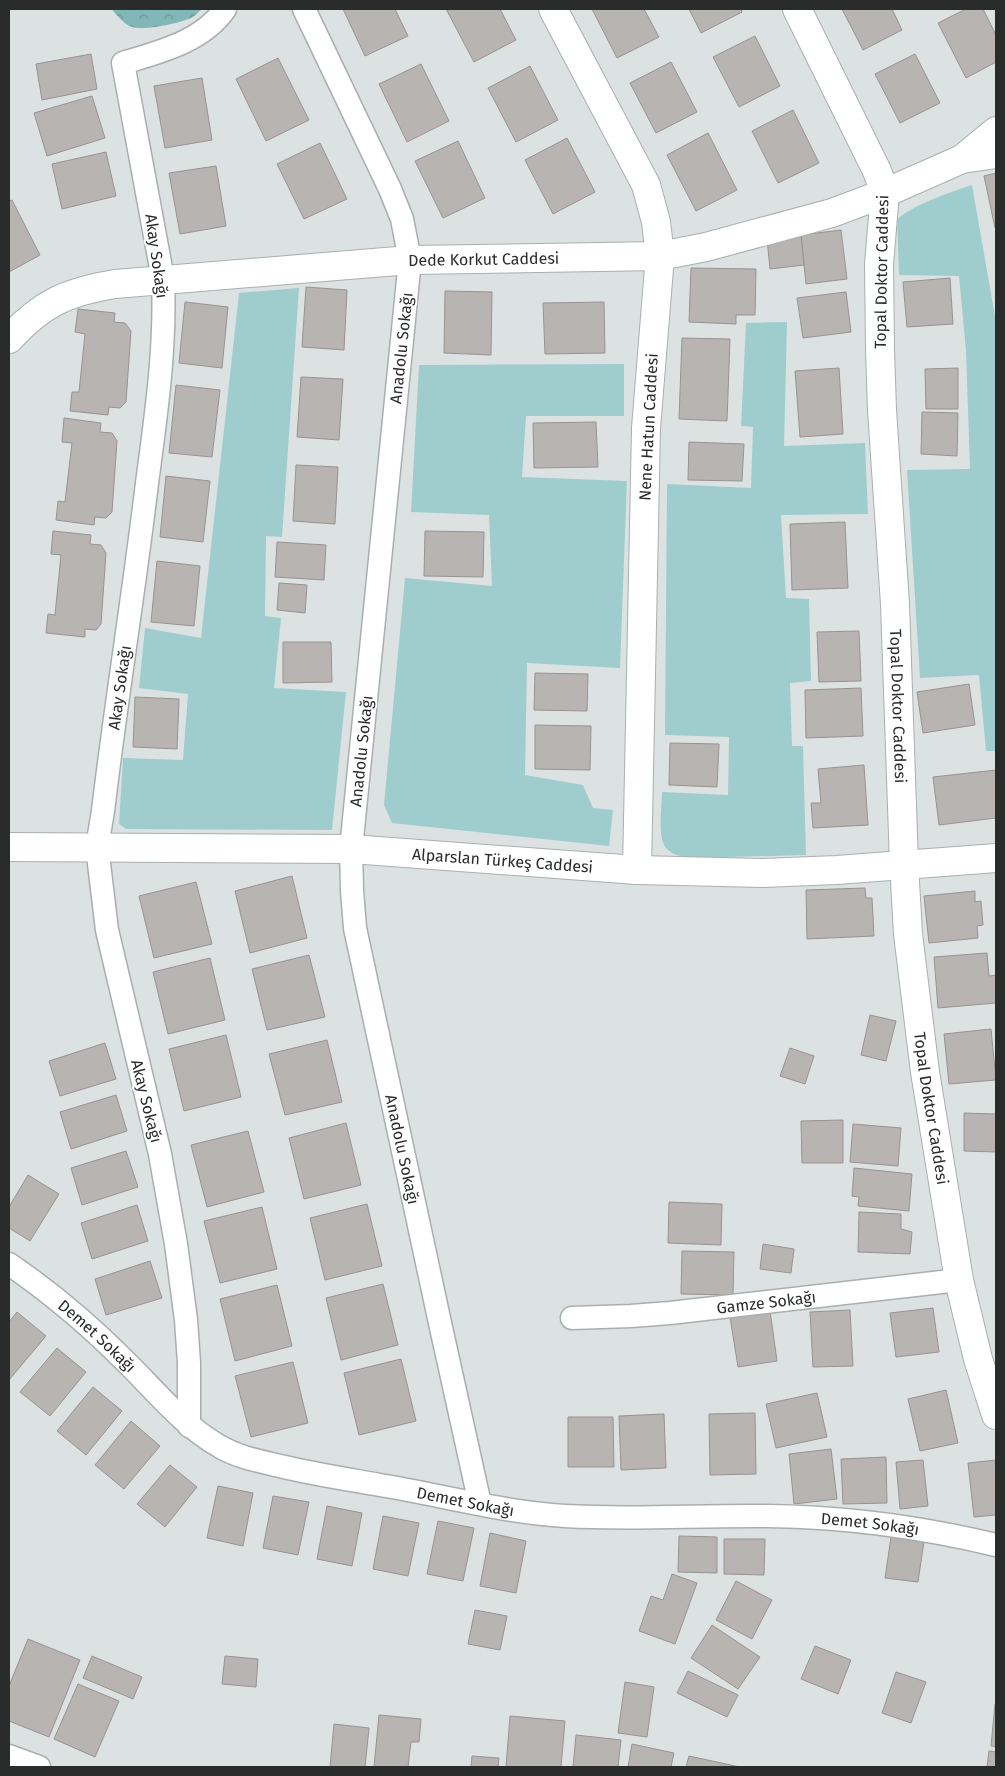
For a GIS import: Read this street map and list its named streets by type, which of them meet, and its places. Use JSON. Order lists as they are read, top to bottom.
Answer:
{
  "streets": {
    "street": [
      "Akay Sokağı",
      "Dede Korkut Caddesi",
      "Topal Doktor Caddesi",
      "Anadolu Sokağı",
      "Nene Hatun Caddesi",
      "Alparslan Türkeş Caddesi",
      "Gamze Sokağı",
      "Demet Sokağı"
    ]
  },
  "crossings": [
    ["Akay Sokağı", "Dede Korkut Caddesi"],
    ["Akay Sokağı", "Alparslan Türkeş Caddesi"],
    ["Akay Sokağı", "Demet Sokağı"],
    ["Dede Korkut Caddesi", "Topal Doktor Caddesi"],
    ["Dede Korkut Caddesi", "Anadolu Sokağı"],
    ["Dede Korkut Caddesi", "Nene Hatun Caddesi"],
    ["Topal Doktor Caddesi", "Alparslan Türkeş Caddesi"],
    ["Topal Doktor Caddesi", "Gamze Sokağı"],
    ["Anadolu Sokağı", "Alparslan Türkeş Caddesi"],
    ["Anadolu Sokağı", "Demet Sokağı"],
    ["Nene Hatun Caddesi", "Alparslan Türkeş Caddesi"]
  ]
}
